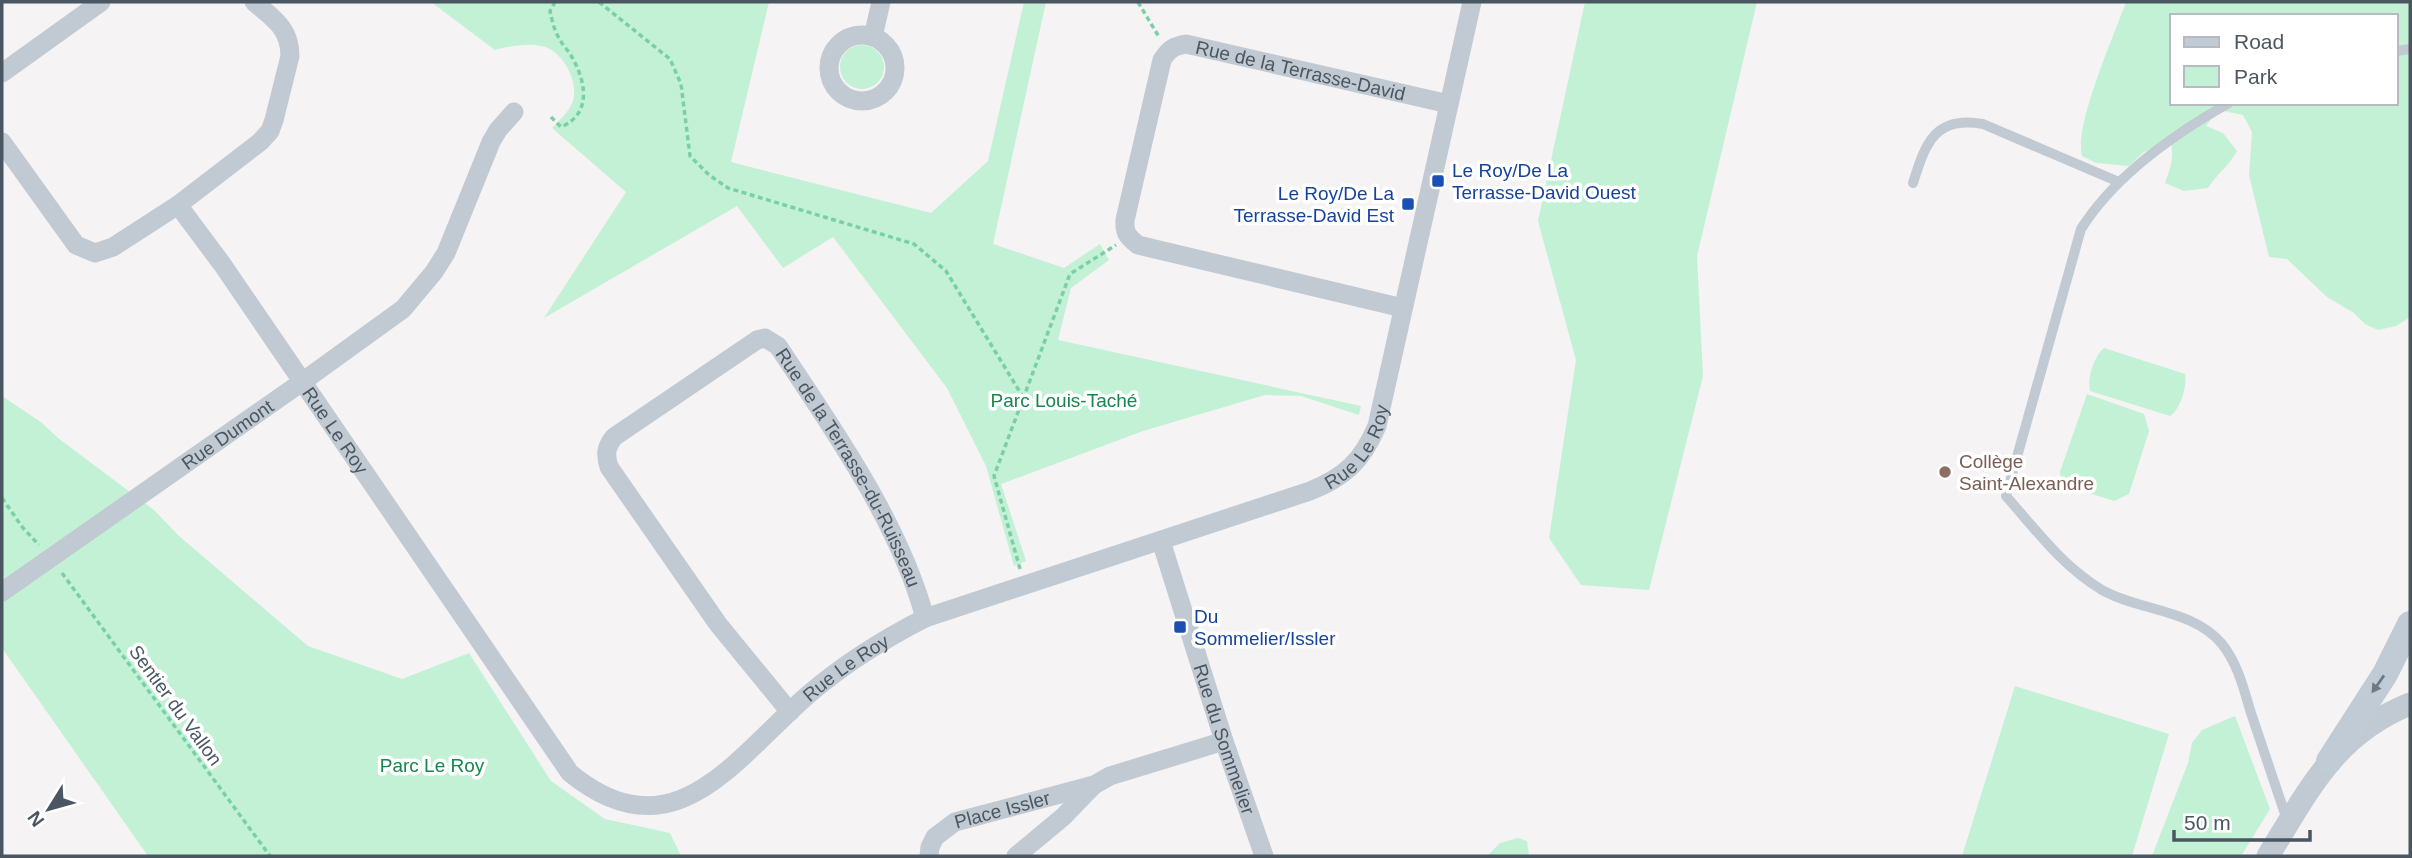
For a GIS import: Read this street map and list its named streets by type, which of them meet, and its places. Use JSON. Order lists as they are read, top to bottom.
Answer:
{
  "streets": {
    "street": [
      "Rue de la Terrasse-David",
      "Rue Le Roy",
      "Rue Dumont",
      "Rue de la Terrasse-du-Ruisseau",
      "Rue du Sommelier",
      "Place Issler"
    ],
    "path": ["Sentier du Vallon"]
  },
  "crossings": [
    ["Rue de la Terrasse-David", "Rue Le Roy"],
    ["Rue Le Roy", "Rue Dumont"],
    ["Rue Le Roy", "Rue de la Terrasse-du-Ruisseau"],
    ["Rue Le Roy", "Rue du Sommelier"],
    ["Rue du Sommelier", "Place Issler"]
  ],
  "parks": ["Parc Louis-Taché", "Parc Le Roy"],
  "places": {
    "transit": ["Le Roy/De La Terrasse-David Ouest", "Le Roy/De La Terrasse-David Est", "Du Sommelier/Issler"],
    "other": ["Collège Saint-Alexandre"]
  },
  "legend": ["Road", "Park"],
  "scale_bar": "50 m",
  "north": "bottom left"
}
